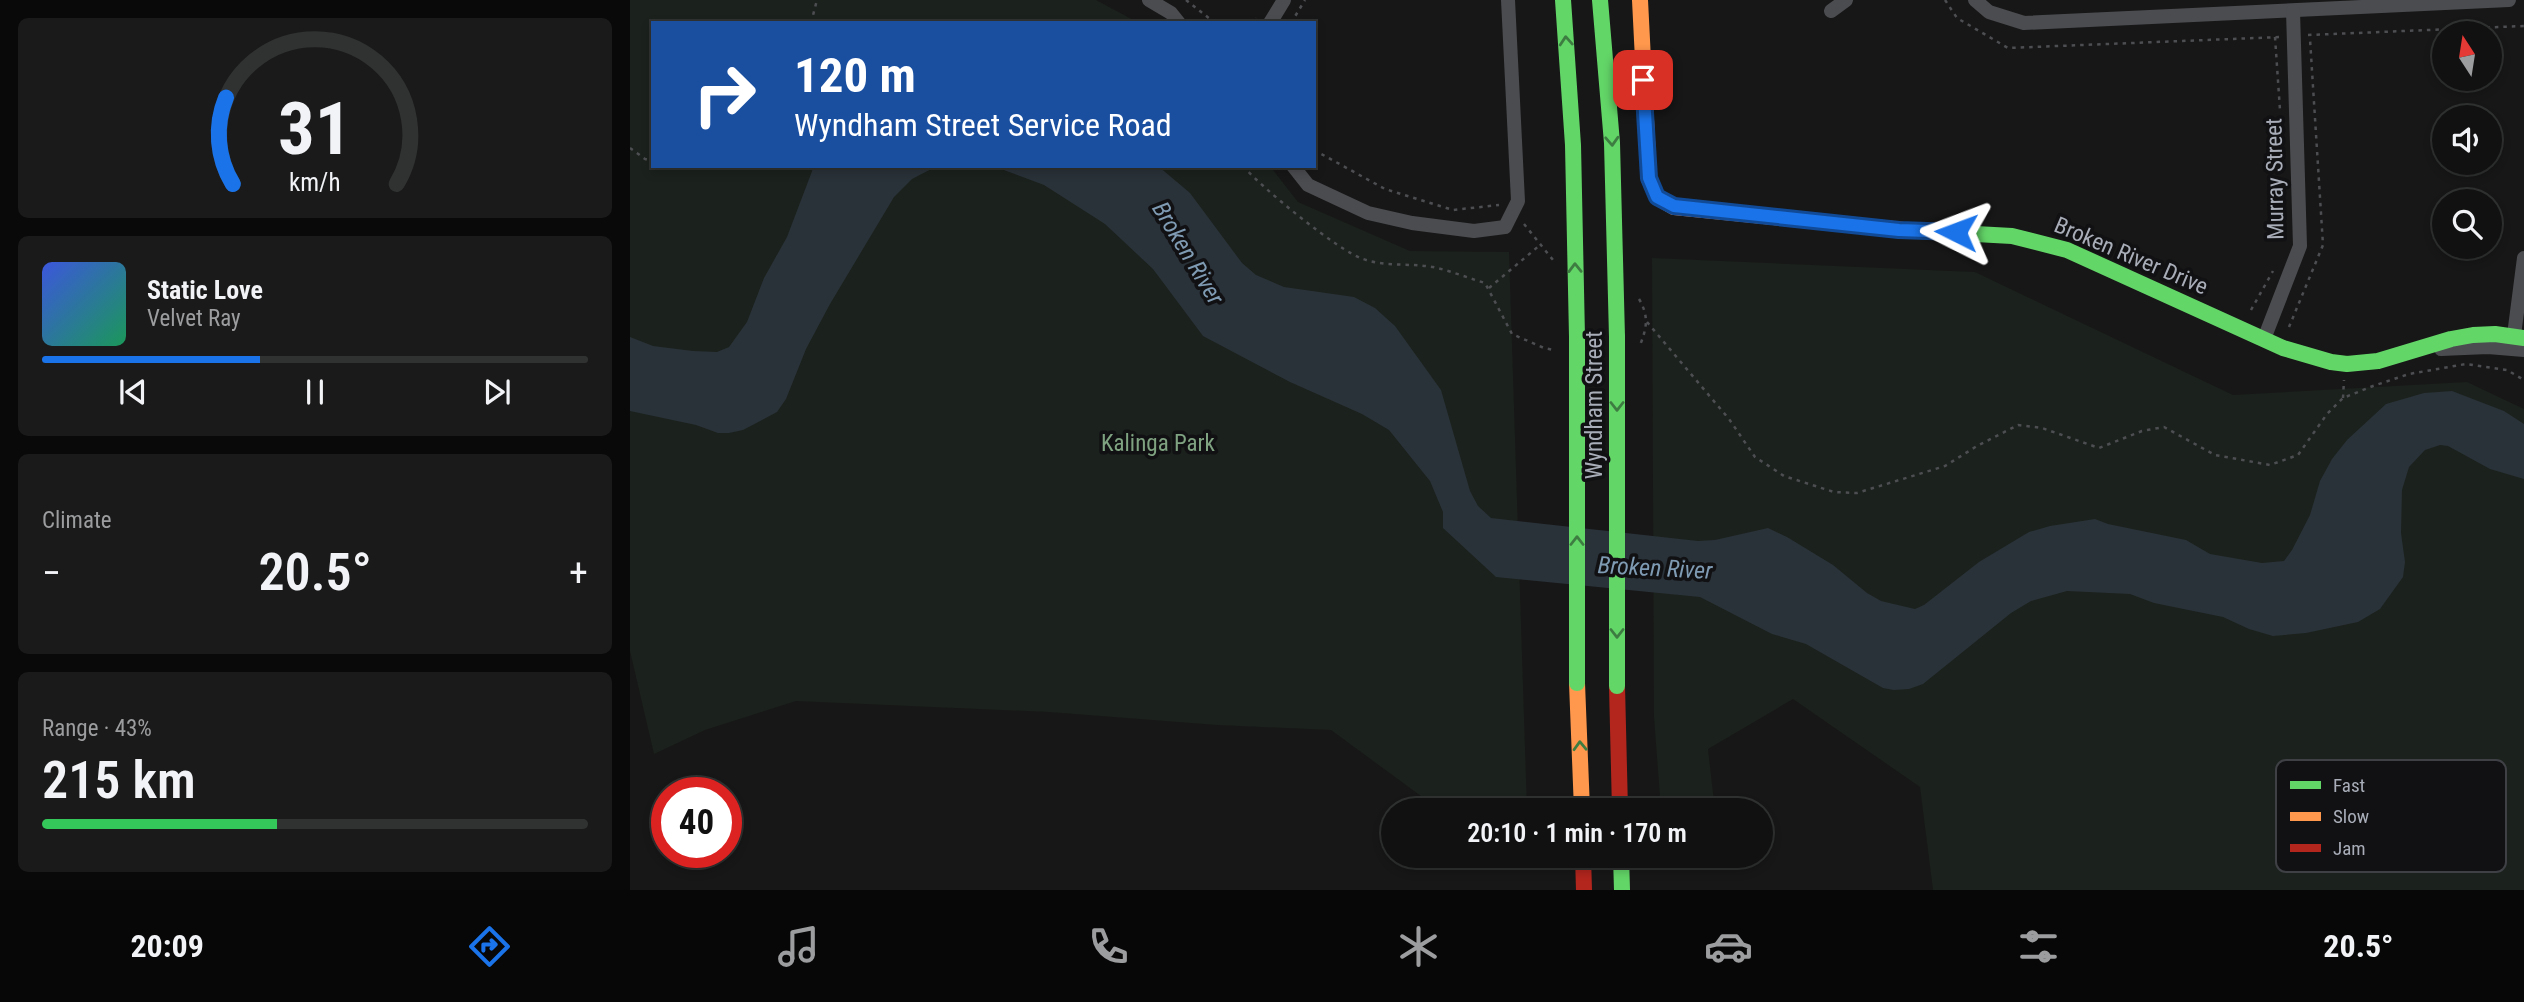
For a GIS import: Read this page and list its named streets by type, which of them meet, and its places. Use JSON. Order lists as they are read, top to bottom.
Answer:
{
  "streets": {
    "main road": ["Broken River Drive", "Wyndham Street"],
    "street": ["Murray Street"]
  },
  "crossings": [
    ["Murray Street", "Broken River Drive"]
  ],
  "water": ["Broken River"],
  "parks": ["Kalinga Park"],
  "legend": ["Fast", "Slow", "Jam"],
  "north": "top",
  "page": {
    "turn": ["120 m", "Wyndham Street Service Road"],
    "song": ["Static Love", "Velvet Ray"],
    "tile": [
      "Climate",
      ["Range · 43%", "215 km"]
    ],
    "heat": ["−", "20.5°", "+"],
    "limit": "40",
    "trip": "20:10 · 1 min · 170 m",
    "tabs": ["20:09", "20.5°"],
    "gauge": ["31", "km/h"]
  }
}
